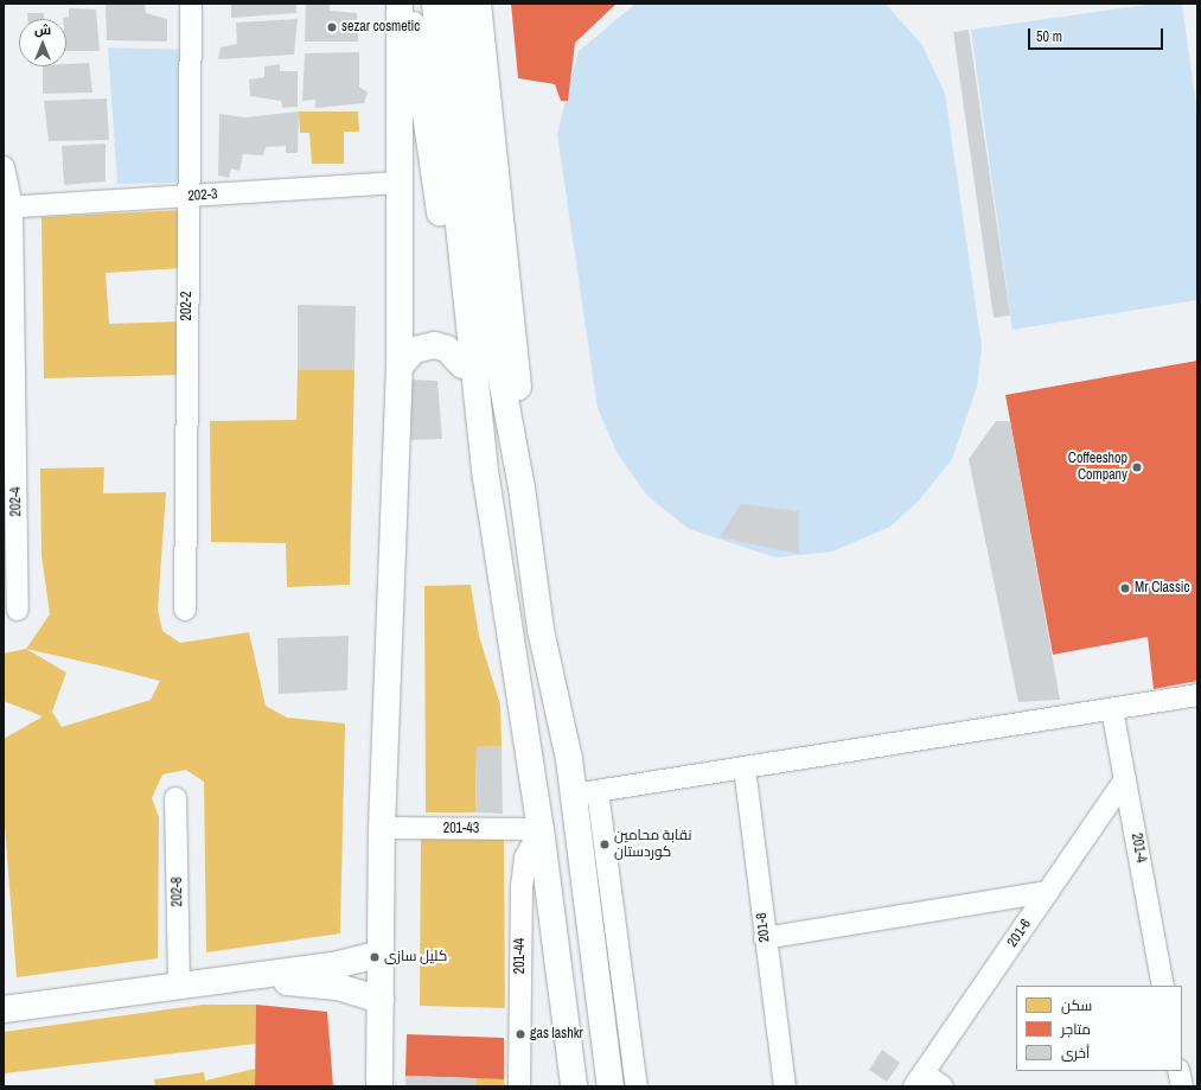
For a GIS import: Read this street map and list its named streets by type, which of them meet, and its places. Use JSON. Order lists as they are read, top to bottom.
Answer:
{
  "streets": {
    "street": [
      "202-3",
      "202-2",
      "202-4",
      "201-43",
      "201-4",
      "202-8",
      "201-8",
      "201-6",
      "201-44"
    ]
  },
  "crossings": [
    ["202-3", "202-2"],
    ["202-3", "202-4"],
    ["201-43", "201-44"],
    ["201-4", "201-6"]
  ],
  "places": [
    "sezar cosmetic",
    "Coffeeshop Company",
    "Mr Classic",
    "نقابة محامين كوردستان",
    "کلیل سازی",
    "gas lashkr"
  ],
  "legend": ["سكن", "متاجر", "أخرى"],
  "scale_bar": "50 m",
  "north": "top"
}
